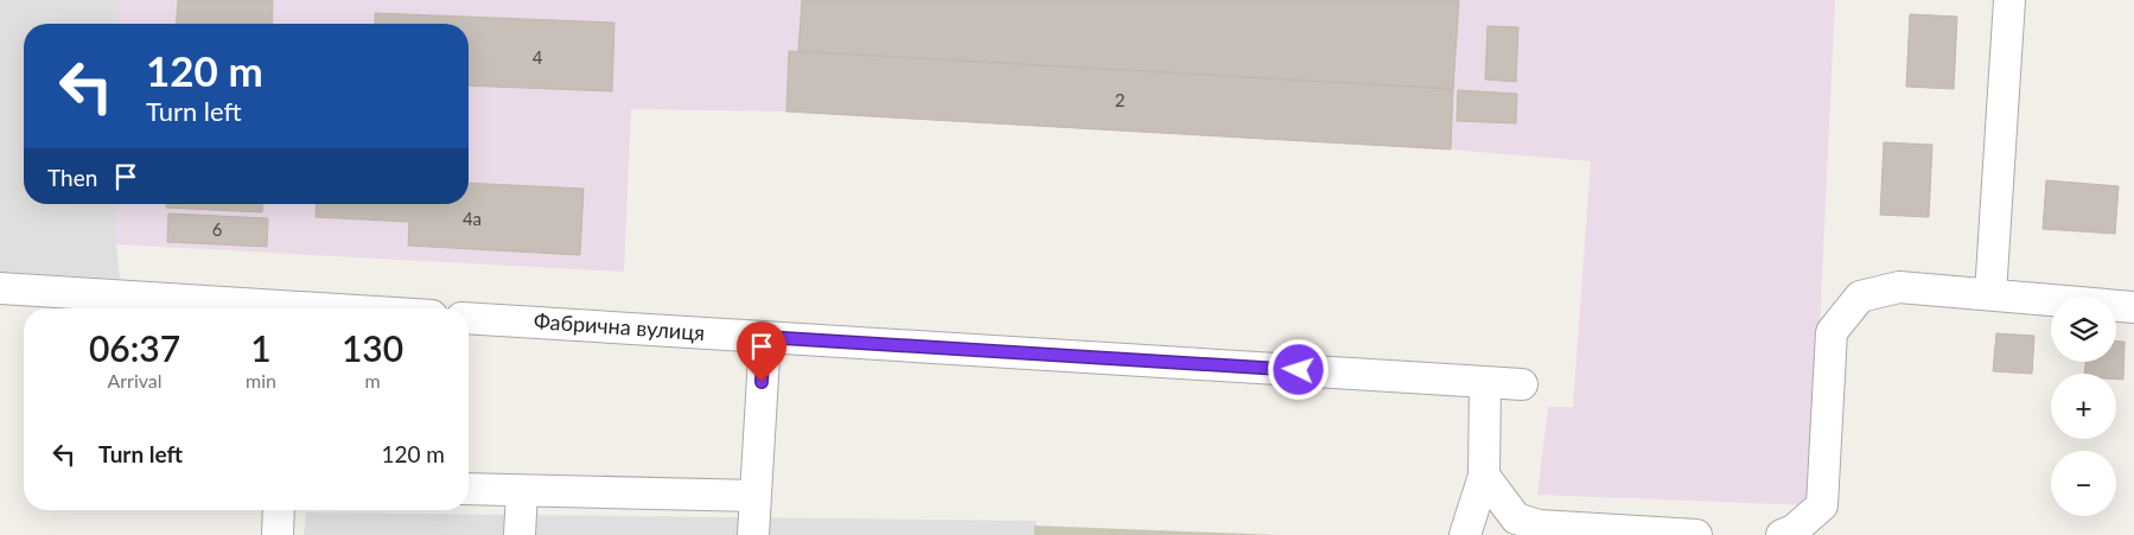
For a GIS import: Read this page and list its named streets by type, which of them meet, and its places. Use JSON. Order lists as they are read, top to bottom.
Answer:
{
  "streets": {
    "street": ["Фабрична вулиця"]
  },
  "house_numbers": [
    "4",
    "2",
    "4а",
    "6"
  ],
  "page": {
    "turn": ["120 m", "Turn left"],
    "then": "Then",
    "map_buttons": ["+", "−"],
    "eta": [
      "06:37",
      "Arrival",
      "1",
      "min",
      "130",
      "m"
    ],
    "list": [
      {
        "name": "Turn left",
        "value": "120 m"
      }
    ]
  }
}
